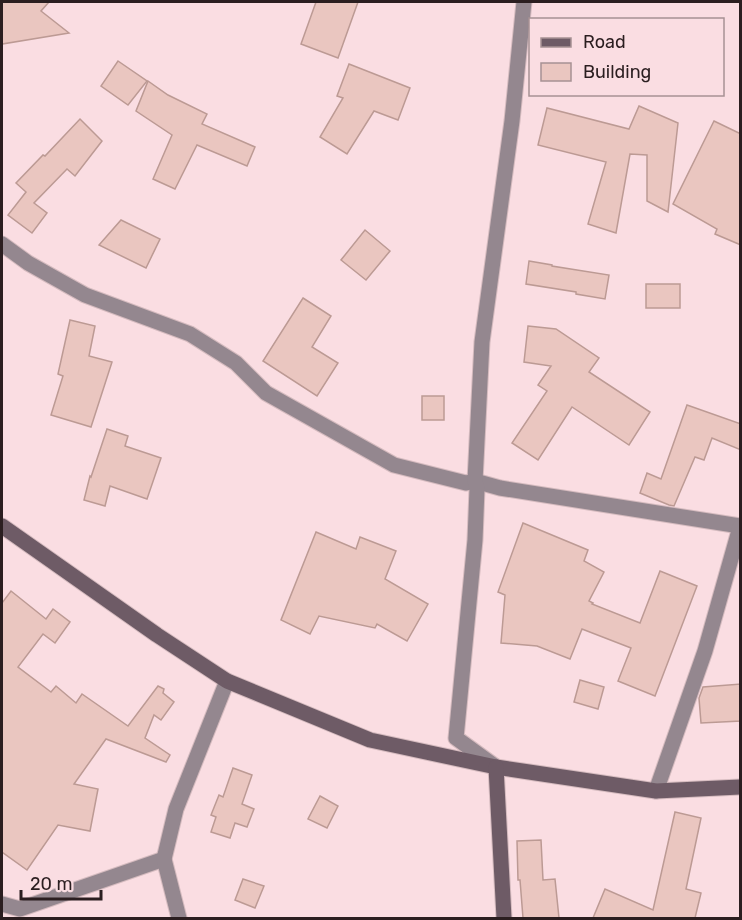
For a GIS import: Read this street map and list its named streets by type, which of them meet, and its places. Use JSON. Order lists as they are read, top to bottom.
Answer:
{
  "legend": ["Road", "Building"],
  "scale_bar": "20 m"
}
